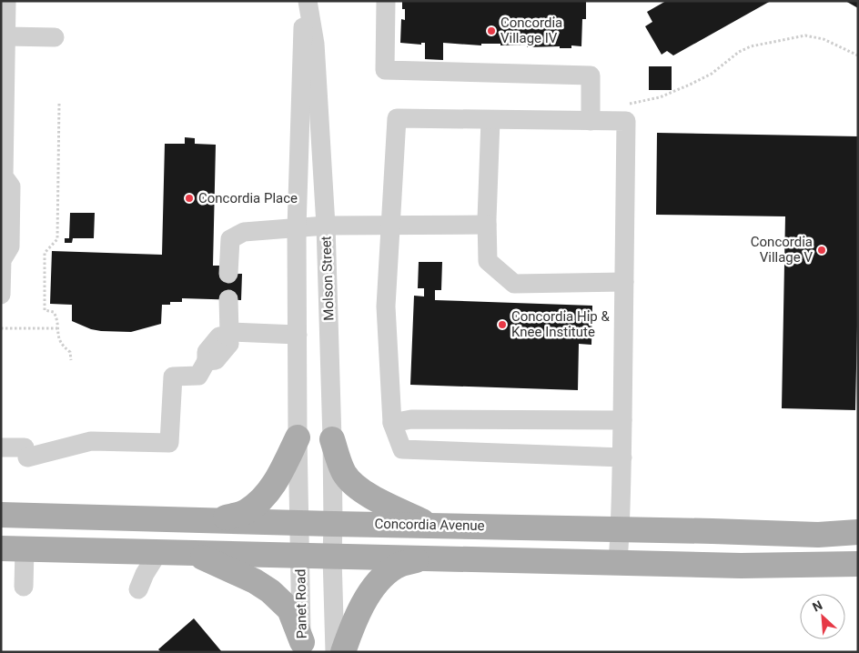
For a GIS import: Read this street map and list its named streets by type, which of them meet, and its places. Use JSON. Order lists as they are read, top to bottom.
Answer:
{
  "streets": {
    "main road": ["Concordia Avenue"],
    "street": ["Molson Street", "Panet Road"]
  },
  "crossings": [
    ["Molson Street", "Concordia Avenue"]
  ],
  "places": [
    "Concordia Village IV",
    "Concordia Place",
    "Concordia Village V",
    "Concordia Hip & Knee Institute"
  ],
  "north": "top left"
}
